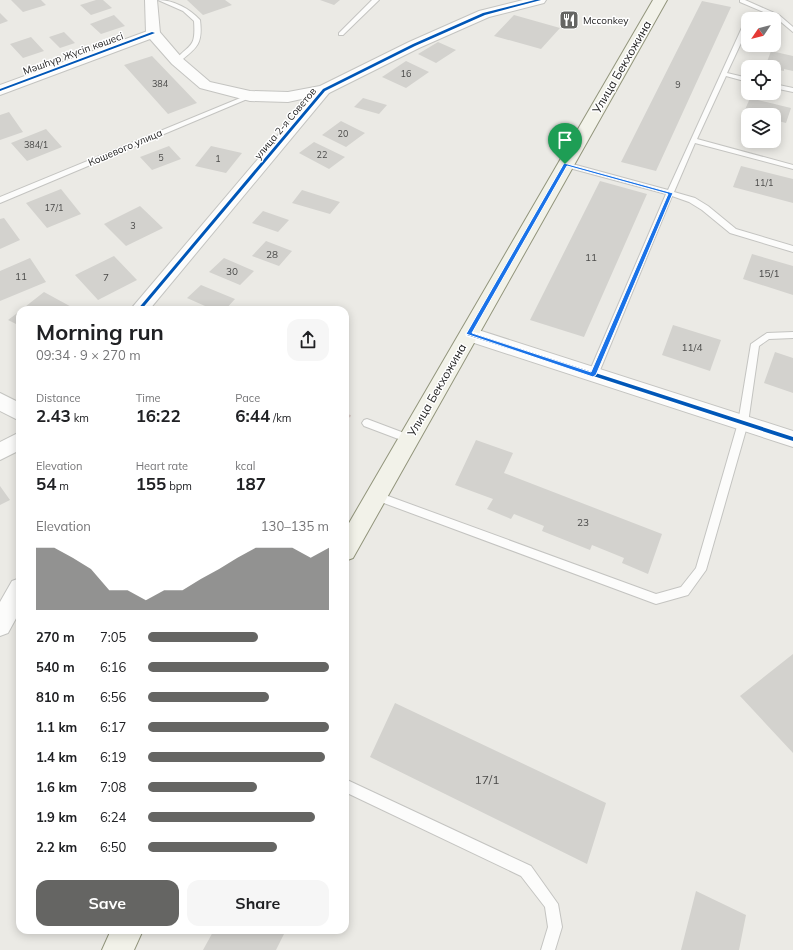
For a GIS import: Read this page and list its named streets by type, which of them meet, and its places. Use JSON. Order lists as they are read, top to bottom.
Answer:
{
  "streets": {
    "main road": ["Улица Бекхожина"],
    "street": ["Мәшһүр Жүсіп көшесі", "улица 2-я Советов"],
    "lane": ["Кошевого улица"]
  },
  "places": {
    "restaurant": ["Mcconkey"]
  },
  "house_numbers": [
    "16",
    "384",
    "9",
    "20",
    "384/1",
    "22",
    "5",
    "1",
    "11/1",
    "17/1",
    "3",
    "28",
    "11",
    "30",
    "15/1",
    "11",
    "7",
    "11/4",
    "23",
    "17/1"
  ],
  "north": "bottom left",
  "page": {
    "heading": ["Morning run", "09:34 · 9 × 270 m"],
    "stats": [
      ["Distance", "2.43 km"],
      ["Time", "16:22"],
      ["Pace", "6:44 /km"],
      ["Elevation", "54 m"],
      ["Heart rate", "155 bpm"],
      ["kcal", "187"]
    ],
    "chart": ["Elevation", "130–135 m"],
    "list": [
      {
        "name": "270 m",
        "note": "7:05"
      },
      {
        "name": "540 m",
        "note": "6:16"
      },
      {
        "name": "810 m",
        "note": "6:56"
      },
      {
        "name": "1.1 km",
        "note": "6:17"
      },
      {
        "name": "1.4 km",
        "note": "6:19"
      },
      {
        "name": "1.6 km",
        "note": "7:08"
      },
      {
        "name": "1.9 km",
        "note": "6:24"
      },
      {
        "name": "2.2 km",
        "note": "6:50"
      }
    ],
    "buttons": ["Save", "Share"]
  }
}
